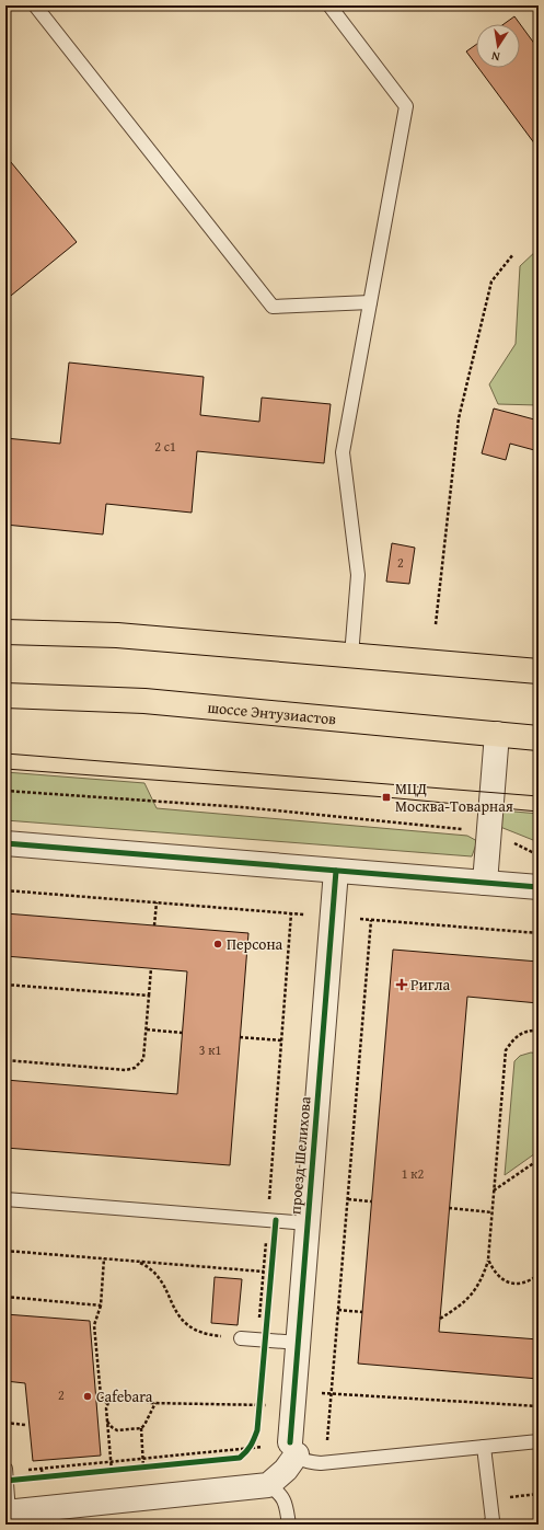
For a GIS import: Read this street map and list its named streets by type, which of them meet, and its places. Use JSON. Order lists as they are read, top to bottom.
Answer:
{
  "streets": {
    "main road": ["шоссе Энтузиастов"],
    "street": ["проезд Шелихова"]
  },
  "places": {
    "transit": ["МЦД Москва-Товарная"],
    "other": ["Персона", "Cafebara"],
    "health": ["Ригла"]
  },
  "house_numbers": [
    "2 с1",
    "2",
    "3 к1",
    "1 к2",
    "2"
  ],
  "north": "bottom"
}
